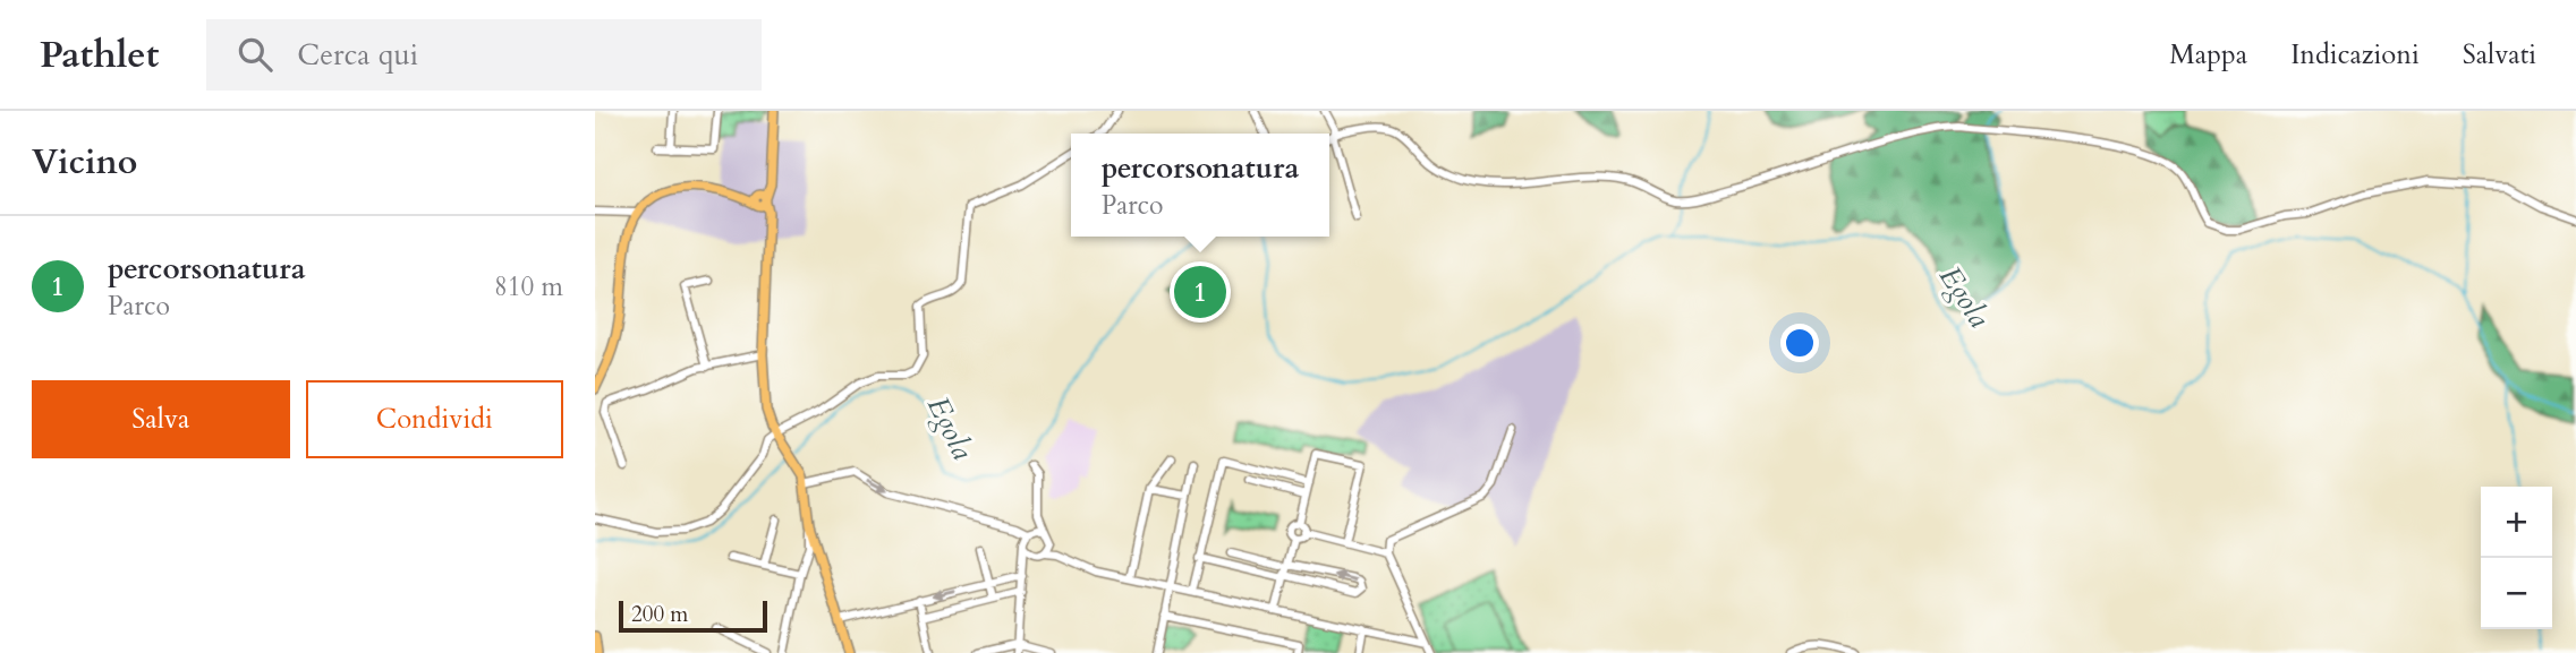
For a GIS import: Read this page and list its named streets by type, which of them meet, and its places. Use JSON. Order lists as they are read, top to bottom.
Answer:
{
  "water": ["Egola"],
  "scale_bar": "200 m",
  "page": {
    "header": "Pathlet",
    "search": "Cerca qui",
    "nav": ["Mappa", "Indicazioni", "Salvati"],
    "heading": "Vicino",
    "popup": ["percorsonatura", "Parco"],
    "list": [
      {
        "mark": "1",
        "name": "percorsonatura",
        "note": "Parco",
        "value": "810 m"
      }
    ],
    "pins": "1",
    "buttons": ["Salva", "Condividi"],
    "map_buttons": ["+", "−"],
    "scale": "200 m"
  }
}
